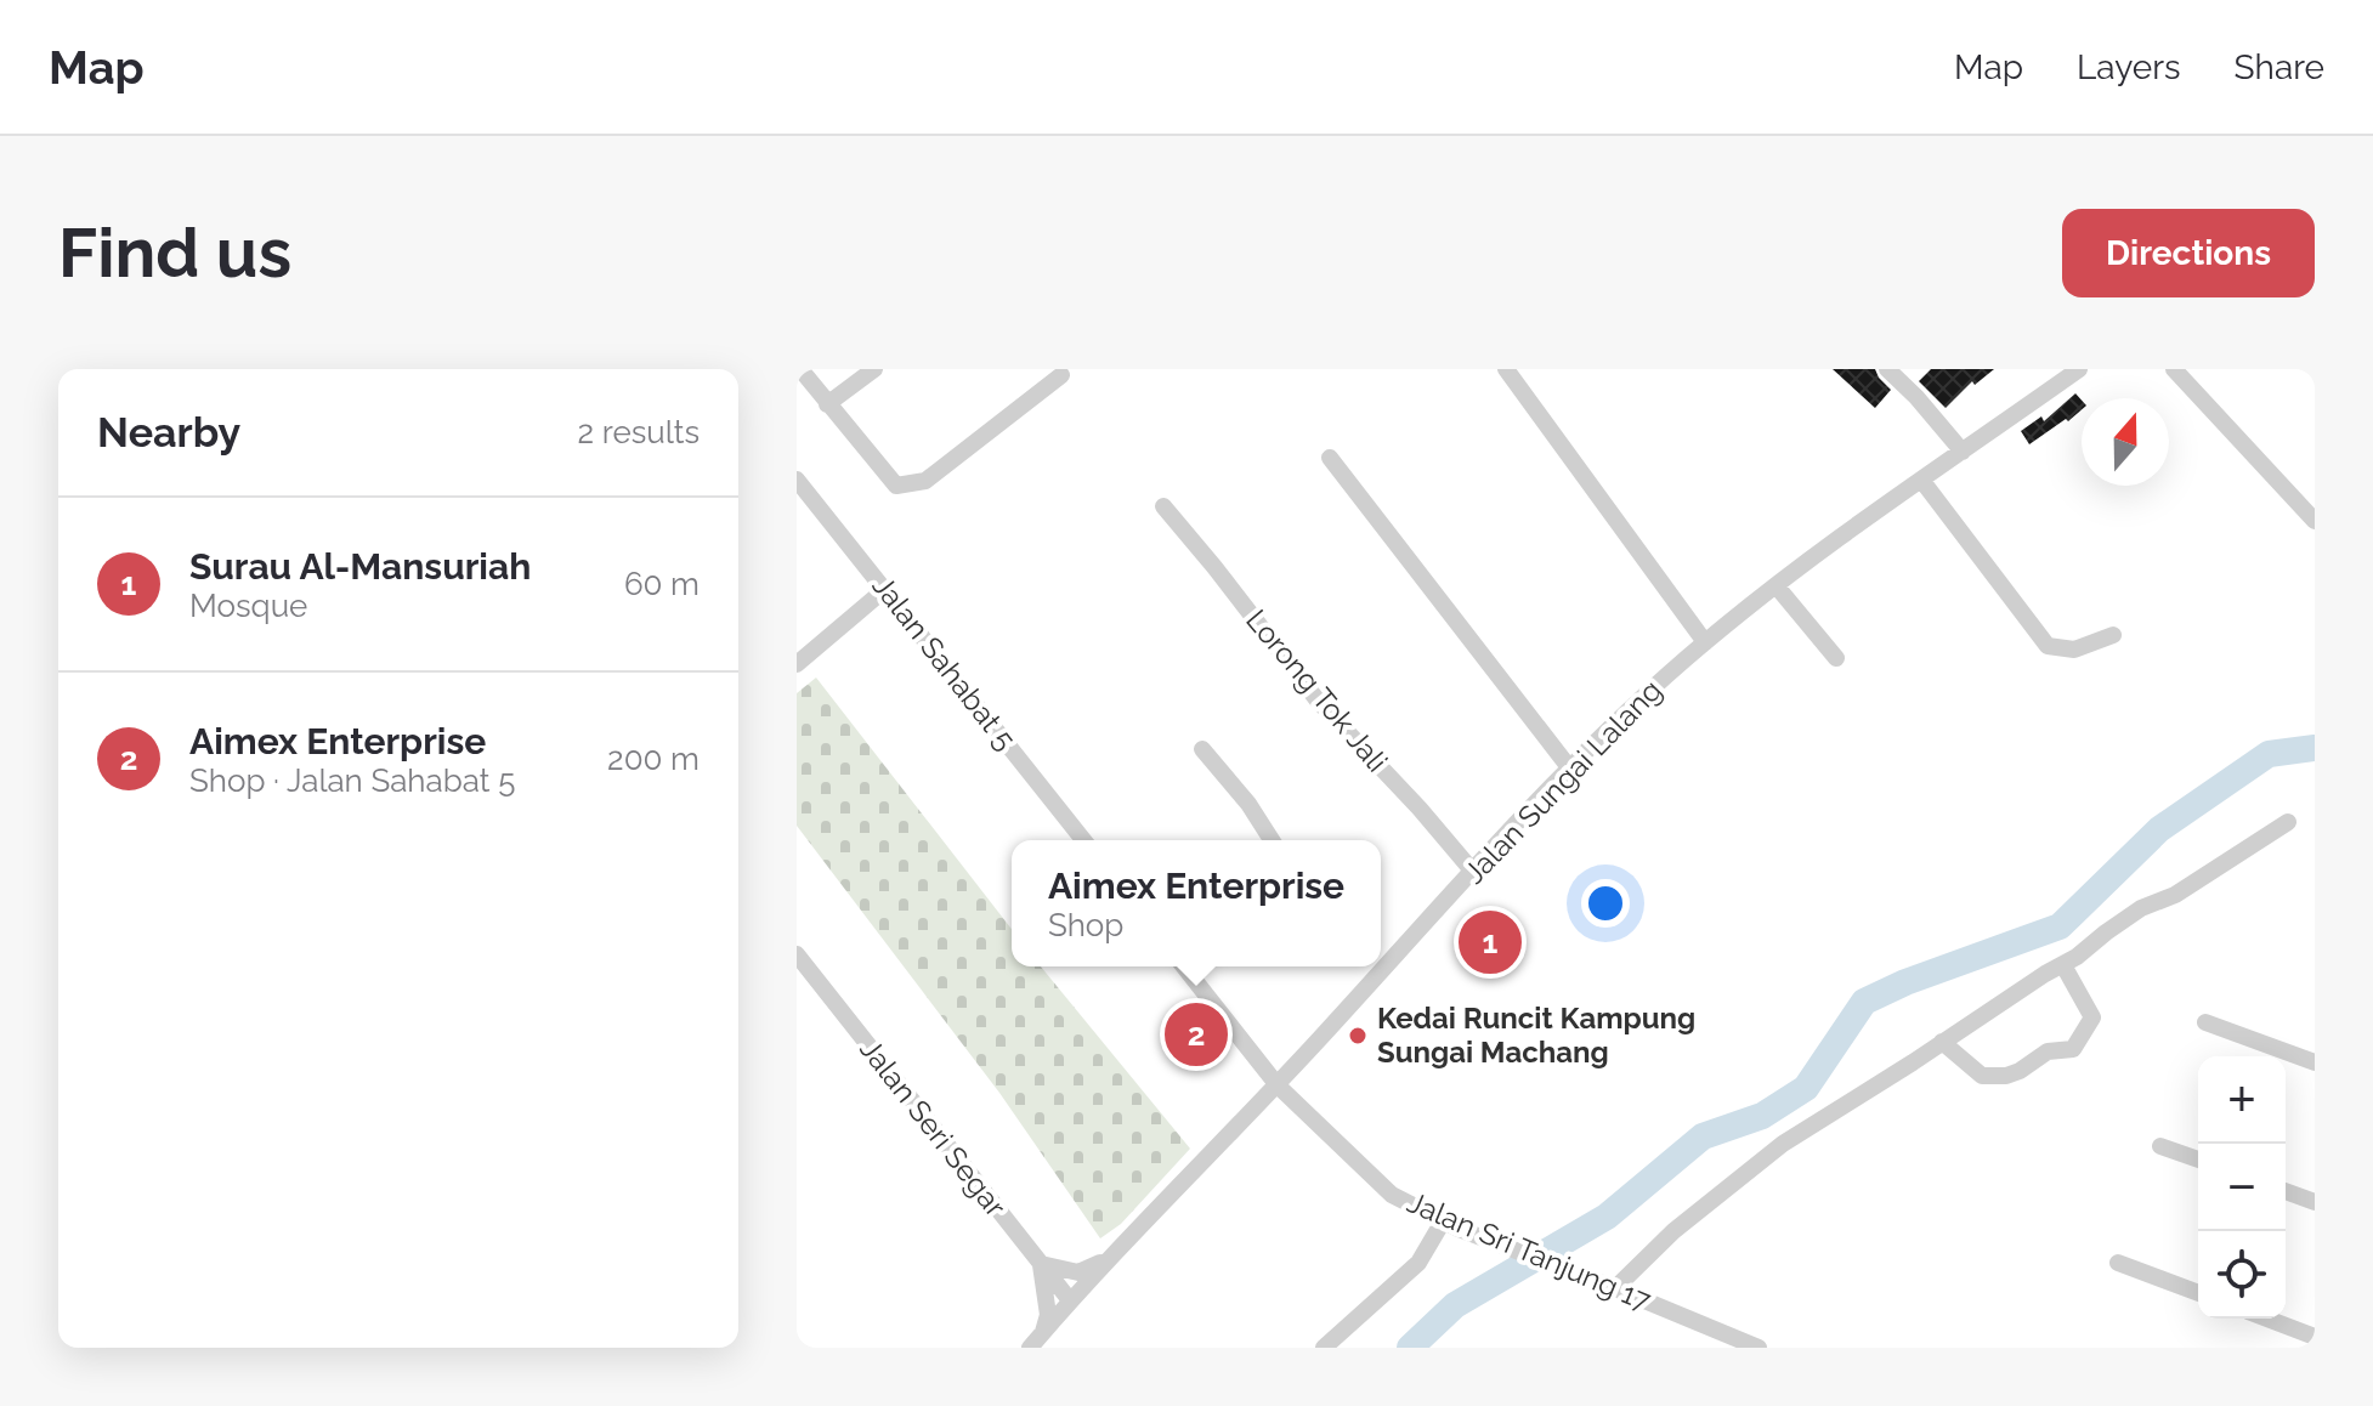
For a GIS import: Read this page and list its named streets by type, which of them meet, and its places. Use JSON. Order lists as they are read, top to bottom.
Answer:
{
  "streets": {
    "street": [
      "Jalan Sahabat 5",
      "Lorong Tok Jali",
      "Jalan Sungai Lalang",
      "Jalan Seri Segar",
      "Jalan Sri Tanjung 17"
    ]
  },
  "crossings": [
    ["Lorong Tok Jali", "Jalan Sungai Lalang"],
    ["Jalan Sungai Lalang", "Jalan Seri Segar"],
    ["Jalan Sungai Lalang", "Jalan Sri Tanjung 17"]
  ],
  "places": ["Kedai Runcit Kampung Sungai Machang"],
  "north": "top",
  "page": {
    "header": "Map",
    "nav": ["Map", "Layers", "Share"],
    "buttons": "Directions",
    "title": "Find us",
    "heading": ["Nearby", "2 results"],
    "list": [
      {
        "mark": "1",
        "name": "Surau Al-Mansuriah",
        "note": "Mosque",
        "value": "60 m"
      },
      {
        "mark": "2",
        "name": "Aimex Enterprise",
        "note": "Shop · Jalan Sahabat 5",
        "value": "200 m"
      }
    ],
    "popup": ["Aimex Enterprise", "Shop"],
    "pins": ["1", "2"],
    "map_buttons": ["+", "−"]
  }
}
